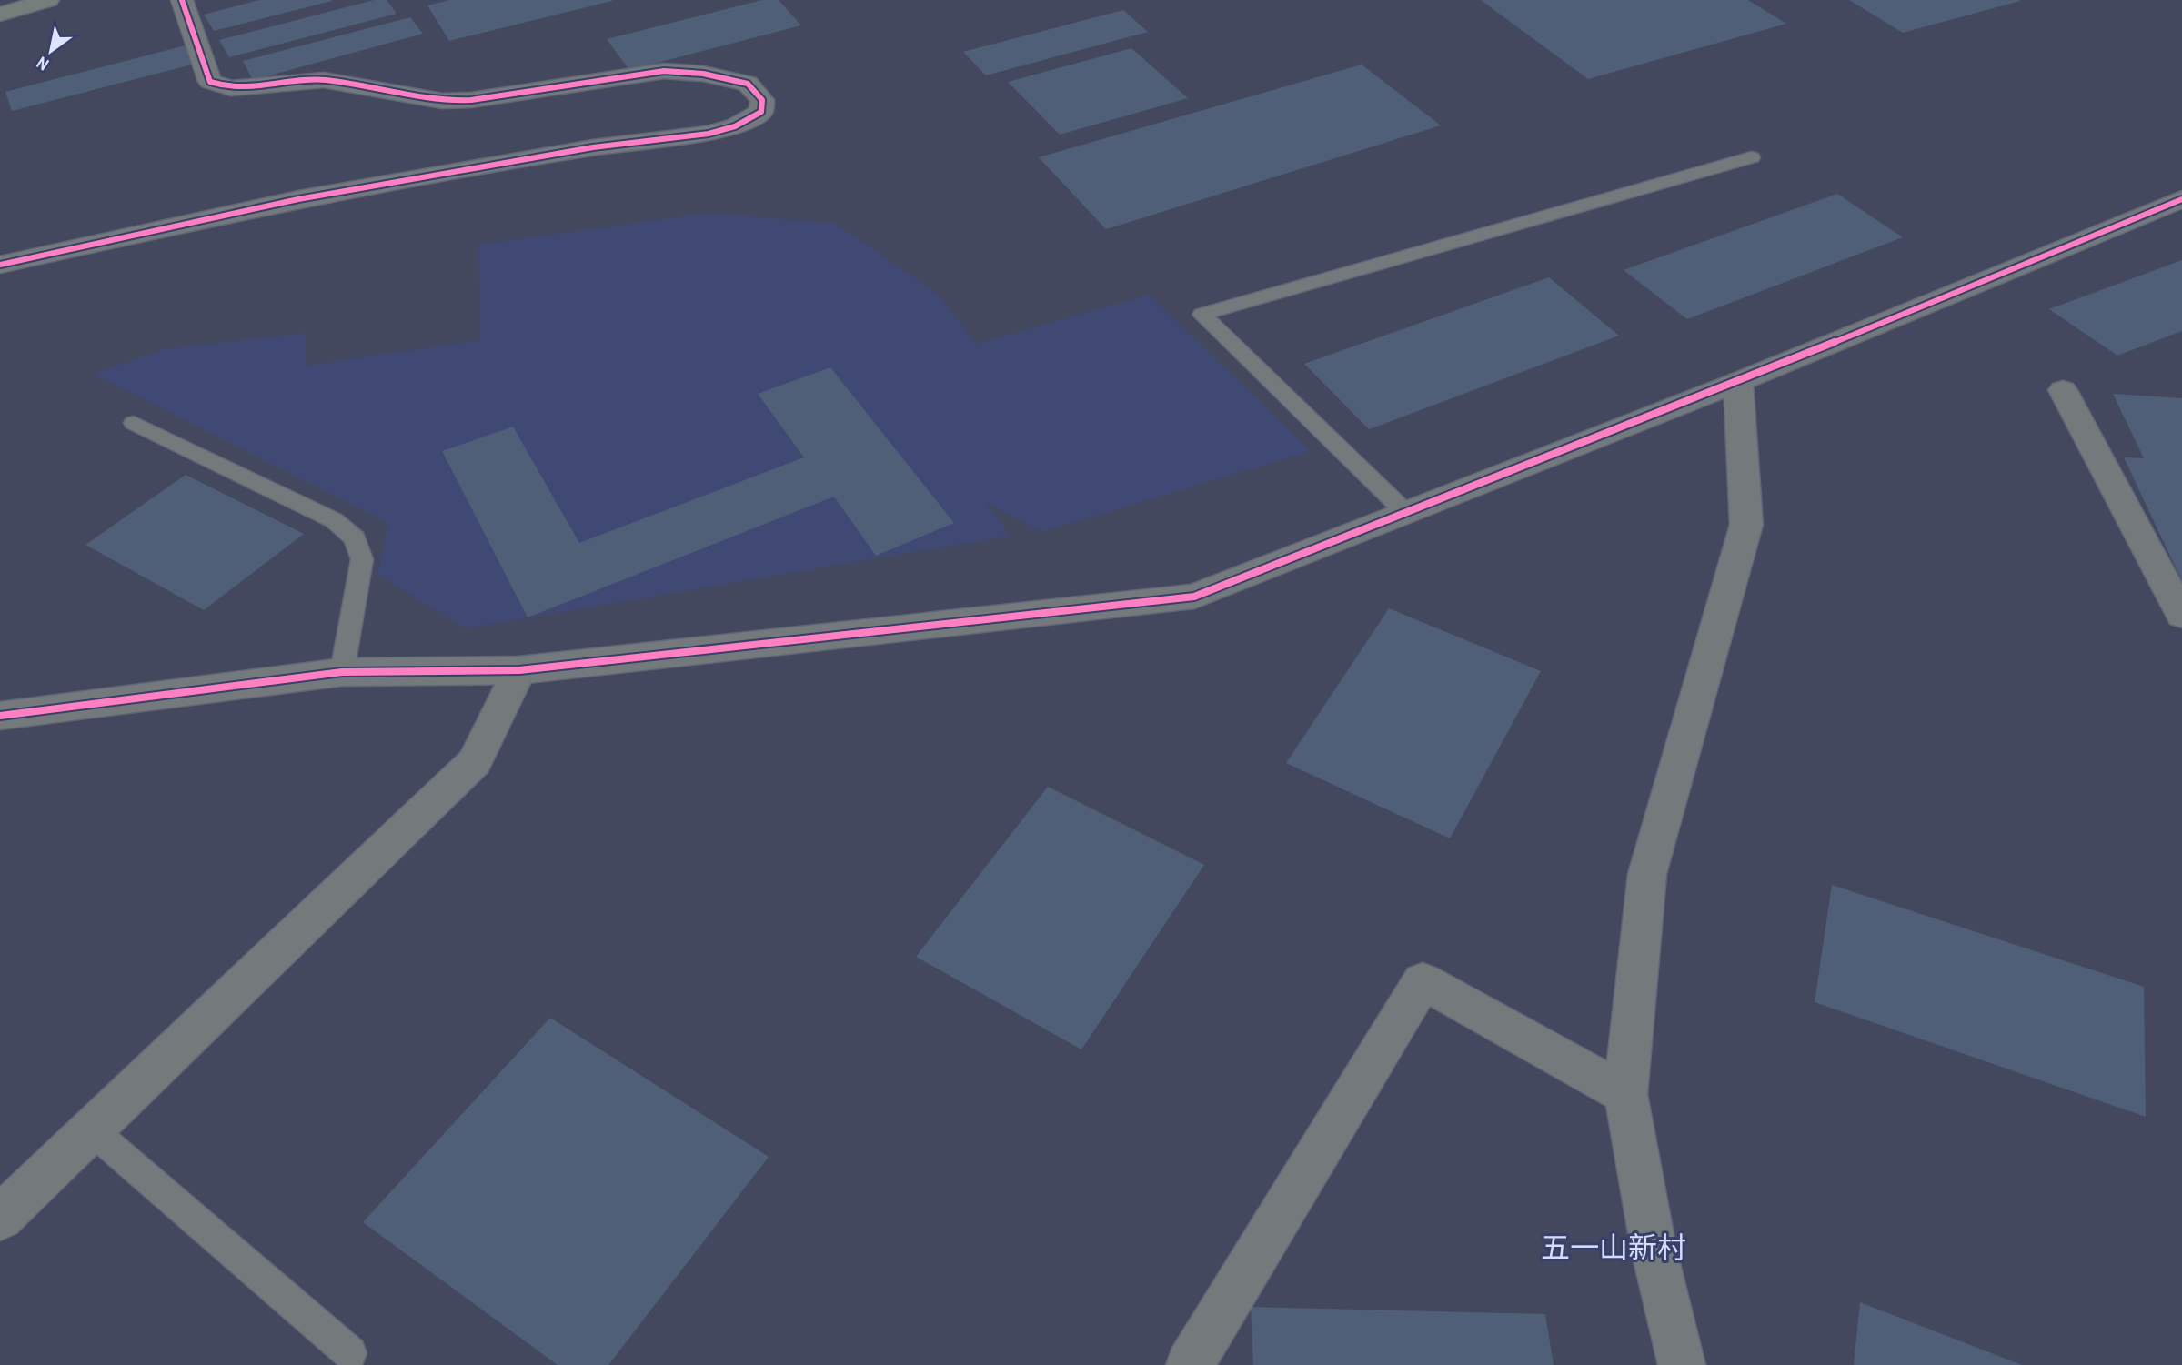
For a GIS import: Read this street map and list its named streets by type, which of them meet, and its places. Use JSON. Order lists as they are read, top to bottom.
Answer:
{
  "districts": ["五一山新村"],
  "north": "bottom left"
}
